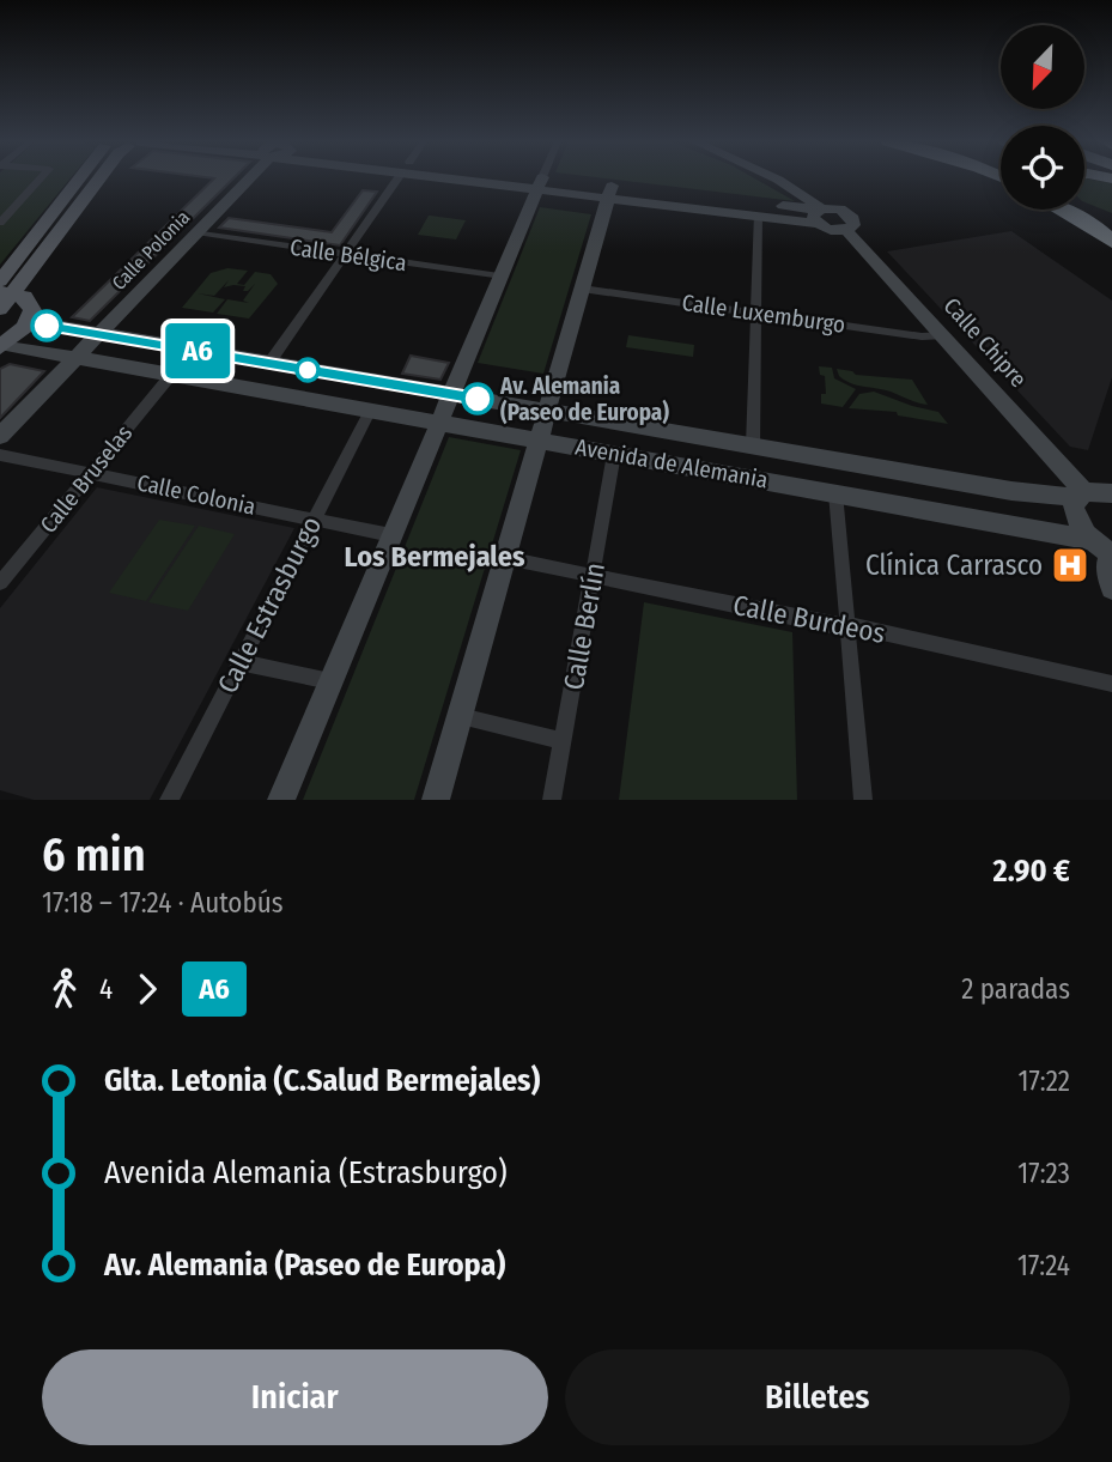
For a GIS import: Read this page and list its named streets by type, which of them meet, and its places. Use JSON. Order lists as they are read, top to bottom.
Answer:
{
  "streets": {
    "main road": ["Calle Polonia", "Calle Chipre", "Avenida de Alemania"],
    "street": [
      "Calle Bélgica",
      "Calle Luxemburgo",
      "Calle Bruselas",
      "Calle Colonia",
      "Calle Estrasburgo",
      "Calle Burdeos",
      "Calle Berlín"
    ]
  },
  "crossings": [
    ["Calle Polonia", "Calle Bélgica"],
    ["Calle Polonia", "Avenida de Alemania"],
    ["Calle Luxemburgo", "Calle Chipre"],
    ["Calle Chipre", "Avenida de Alemania"],
    ["Avenida de Alemania", "Calle Bruselas"],
    ["Avenida de Alemania", "Calle Estrasburgo"],
    ["Avenida de Alemania", "Calle Berlín"],
    ["Calle Bruselas", "Calle Colonia"],
    ["Calle Colonia", "Calle Estrasburgo"],
    ["Calle Burdeos", "Calle Berlín"]
  ],
  "districts": ["Los Bermejales"],
  "places": {
    "other": ["Av. Alemania (Paseo de Europa)"],
    "hospital": ["Clínica Carrasco"]
  },
  "lines": ["bus line A6"],
  "north": "bottom left",
  "page": {
    "on_map": "A6",
    "heading": ["6 min", "17:18 – 17:24 · Autobús", "2.90 €"],
    "legs": ["4", "A6", "2 paradas"],
    "list": [
      {
        "name": "Glta. Letonia (C.Salud Bermejales)",
        "value": "17:22"
      },
      {
        "name": "Avenida Alemania (Estrasburgo)",
        "value": "17:23"
      },
      {
        "name": "Av. Alemania (Paseo de Europa)",
        "value": "17:24"
      }
    ],
    "buttons": ["Iniciar", "Billetes"]
  }
}
